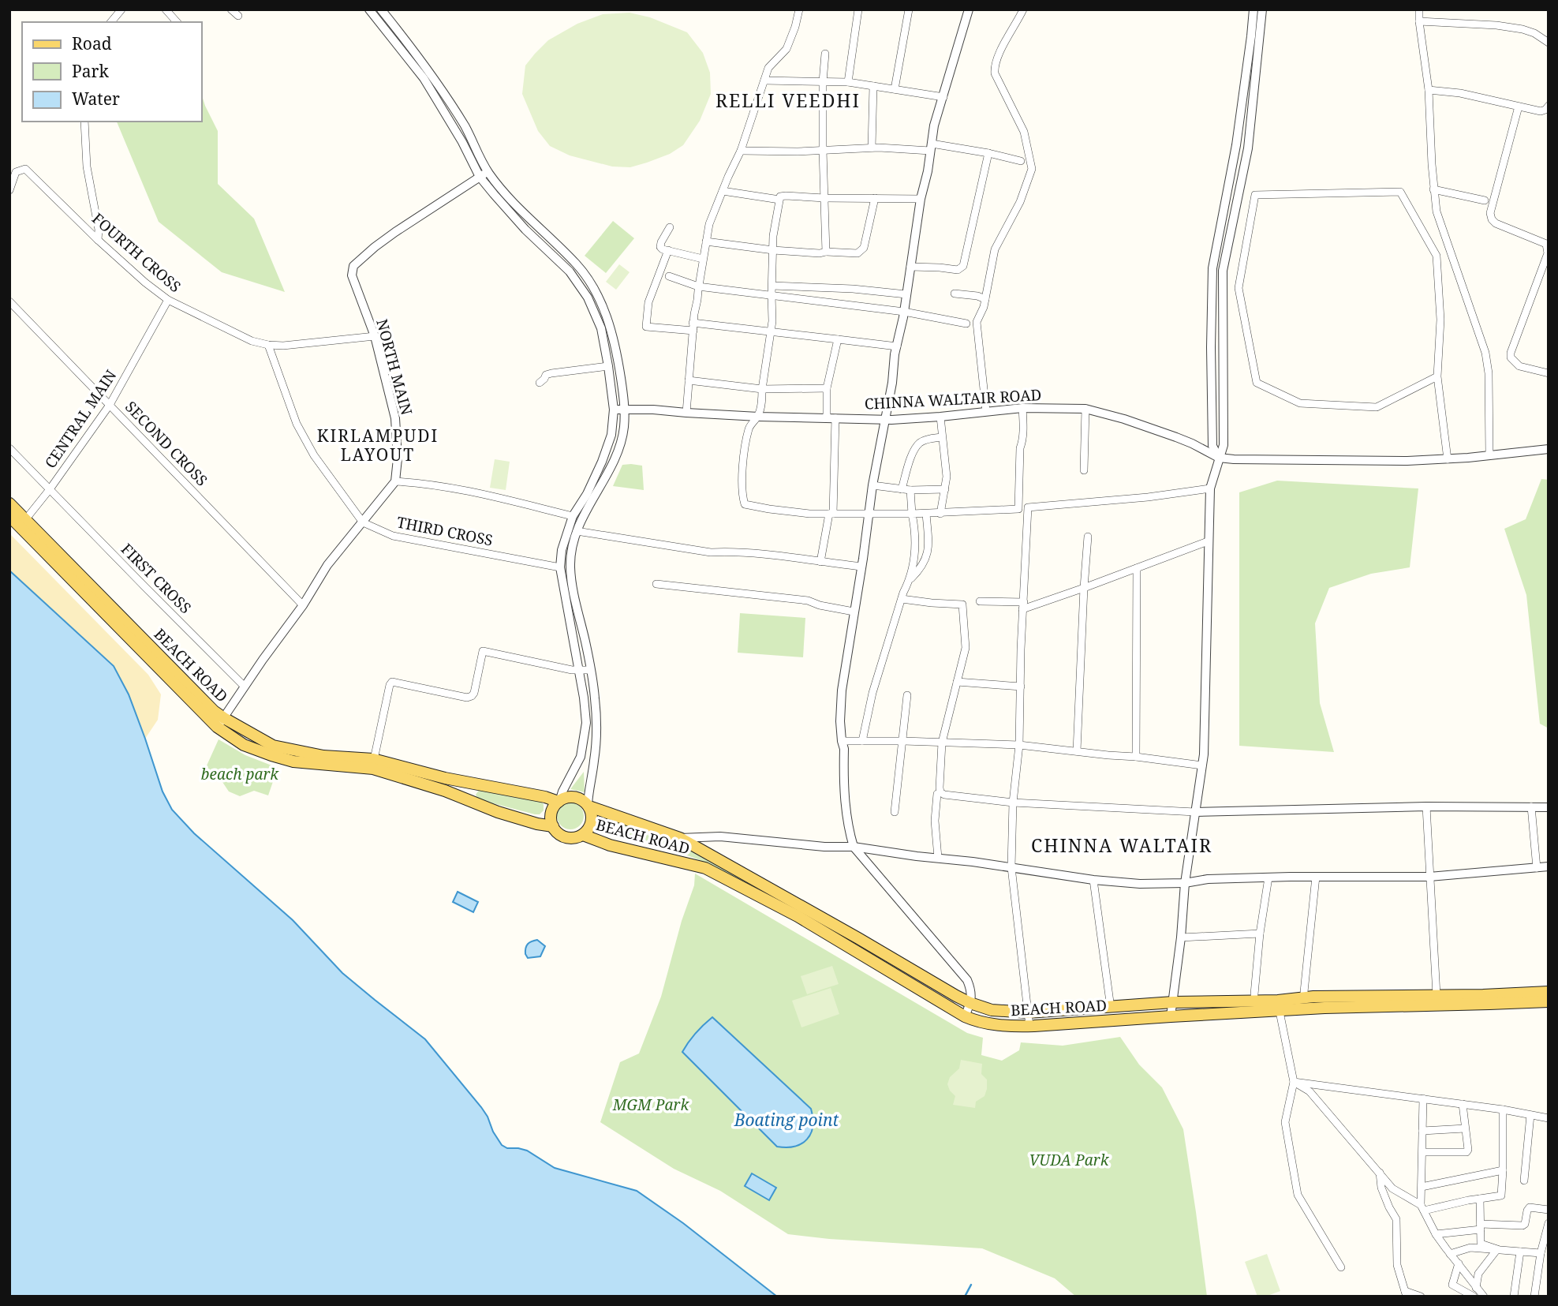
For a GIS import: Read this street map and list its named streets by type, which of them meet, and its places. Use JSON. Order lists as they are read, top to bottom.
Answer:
{
  "streets": {
    "main road": ["BEACH ROAD"],
    "street": [
      "FOURTH CROSS",
      "NORTH MAIN",
      "CHINNA WALTAIR ROAD",
      "CENTRAL MAIN",
      "SECOND CROSS",
      "THIRD CROSS",
      "FIRST CROSS"
    ]
  },
  "crossings": [
    ["FOURTH CROSS", "NORTH MAIN"],
    ["FOURTH CROSS", "CENTRAL MAIN"],
    ["FOURTH CROSS", "THIRD CROSS"],
    ["CENTRAL MAIN", "SECOND CROSS"],
    ["CENTRAL MAIN", "FIRST CROSS"],
    ["CENTRAL MAIN", "BEACH ROAD"]
  ],
  "districts": ["RELLI VEEDHI", "KIRLAMPUDI LAYOUT", "CHINNA WALTAIR"],
  "water": ["Boating point"],
  "parks": ["beach park", "MGM Park", "VUDA Park"],
  "legend": ["Road", "Park", "Water"]
}
